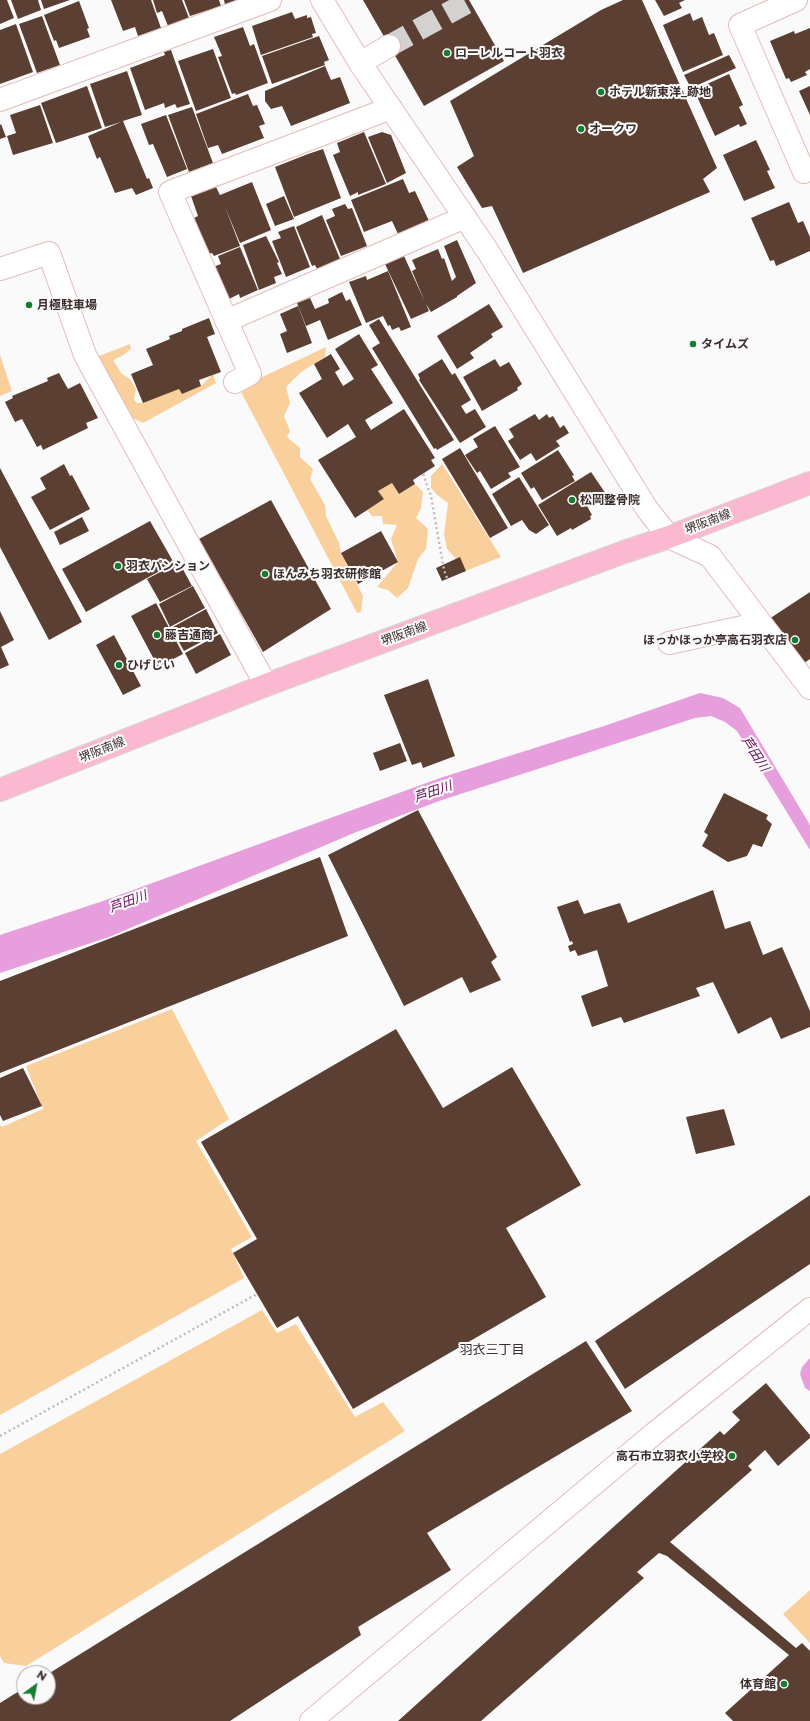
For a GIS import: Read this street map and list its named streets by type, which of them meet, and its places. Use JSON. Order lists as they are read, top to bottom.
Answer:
{
  "streets": {
    "main road": ["堺阪南線"]
  },
  "districts": ["羽衣三丁目"],
  "water": ["芦田川"],
  "places": [
    "ローレルコート羽衣",
    "ホテル新東洋_跡地",
    "オークワ",
    "月極駐車場",
    "タイムズ",
    "松岡整骨院",
    "羽衣パンション",
    "ほんみち羽衣研修館",
    "藤吉通商",
    "ほっかほっか亭高石羽衣店",
    "ひげじい",
    "高石市立羽衣小学校",
    "体育館"
  ],
  "north": "top right"
}
